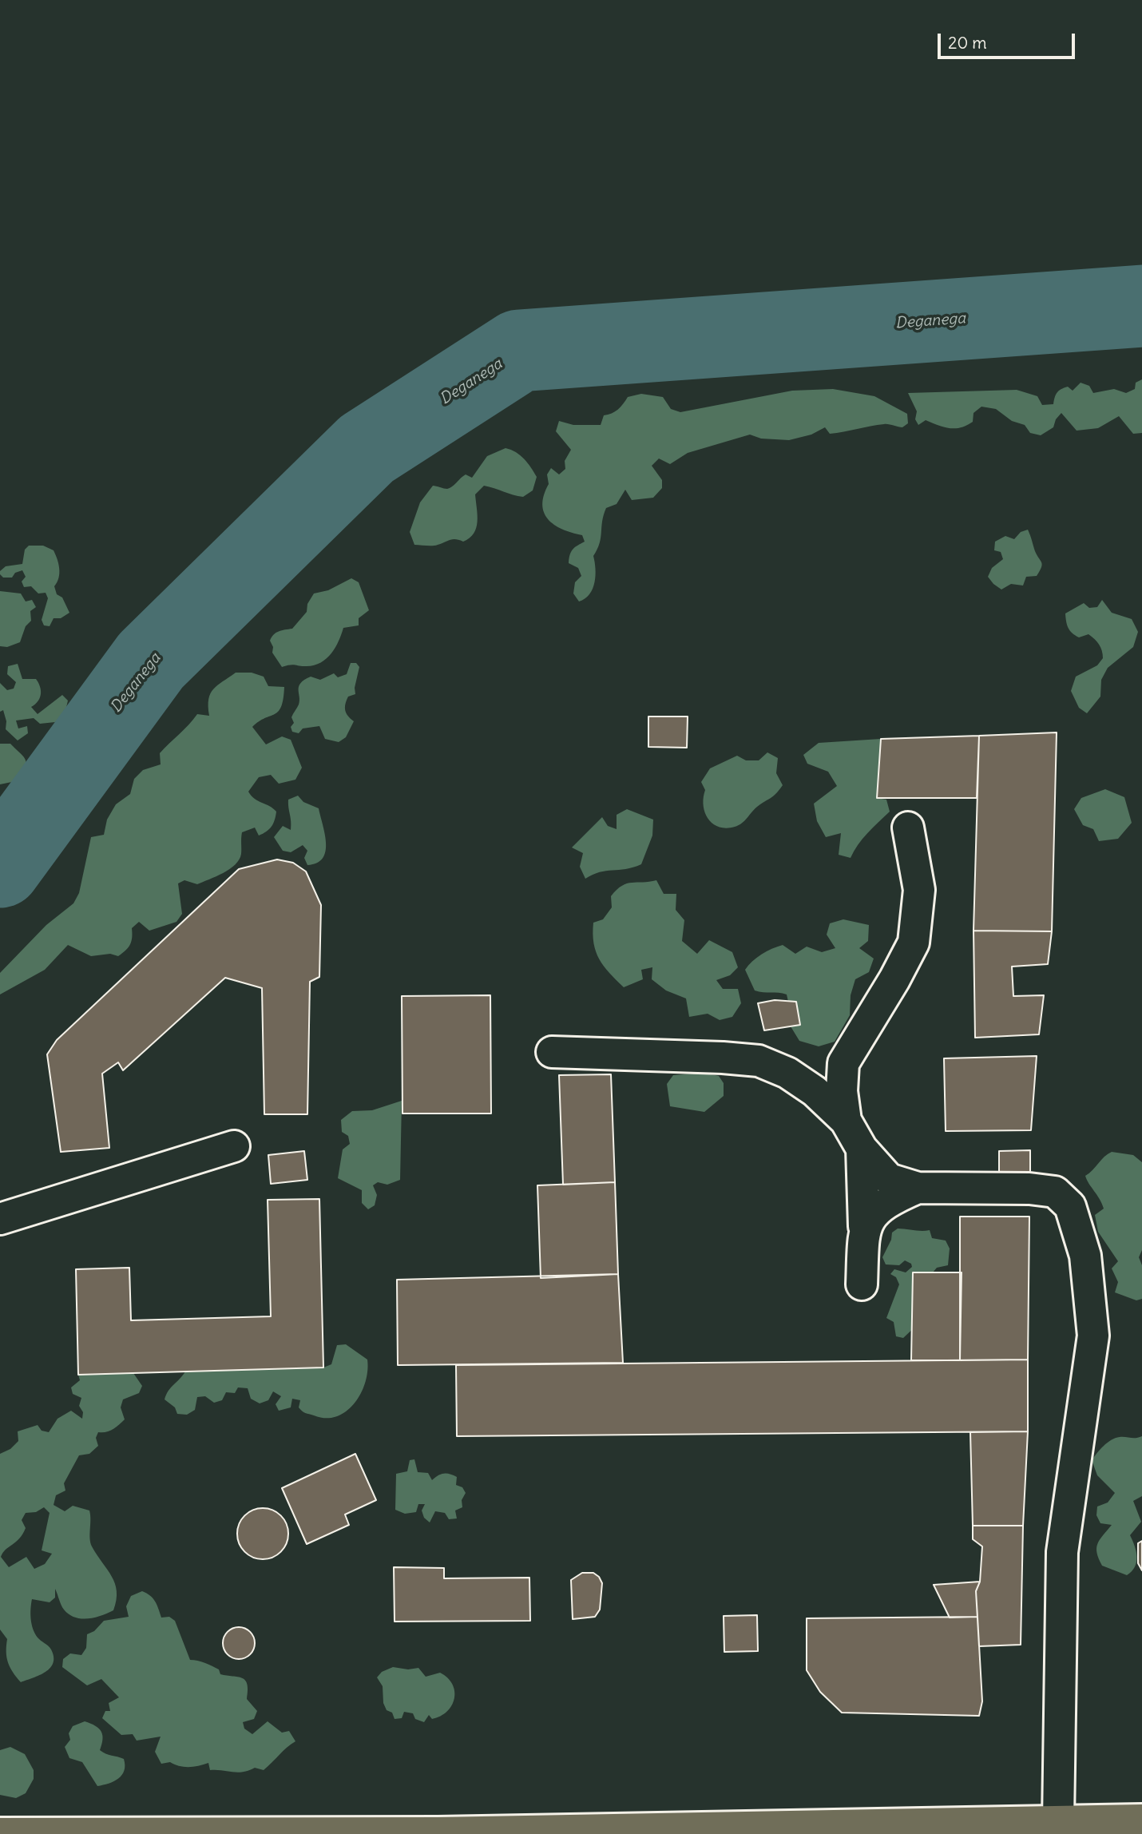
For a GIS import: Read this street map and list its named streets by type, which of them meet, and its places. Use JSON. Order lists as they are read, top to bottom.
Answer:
{
  "water": ["Deganega"],
  "scale_bar": "20 m"
}
